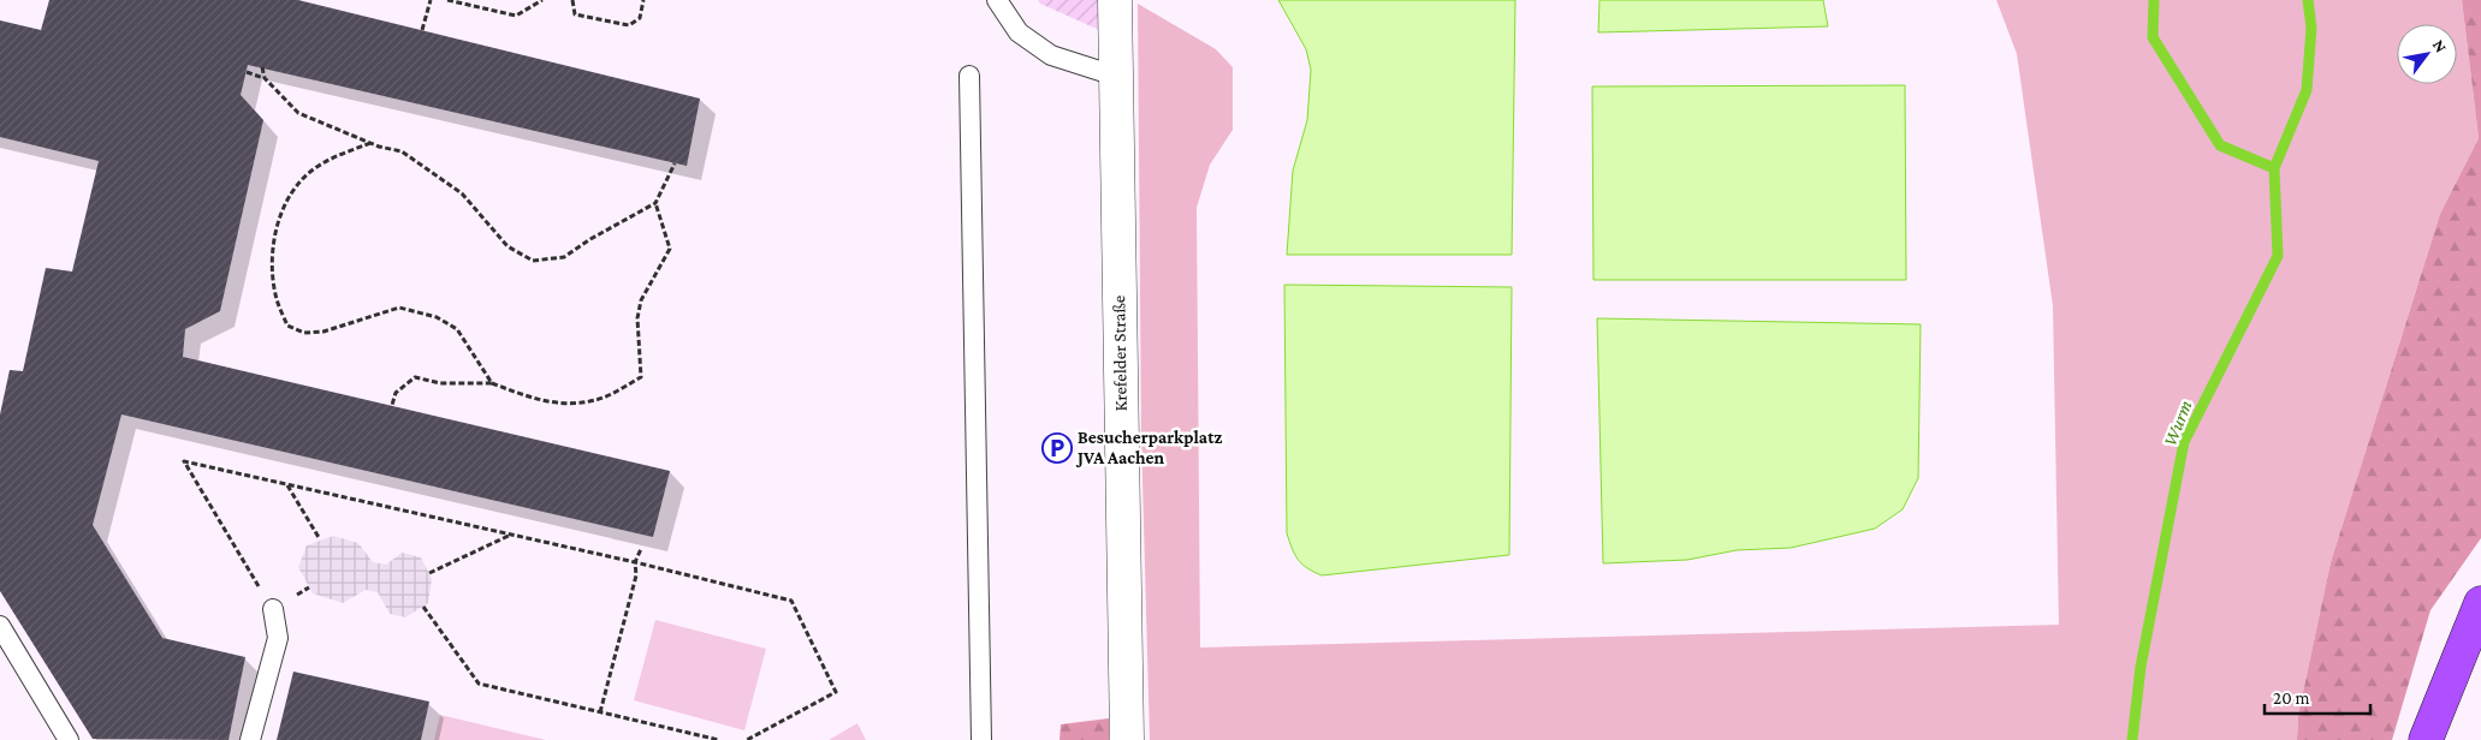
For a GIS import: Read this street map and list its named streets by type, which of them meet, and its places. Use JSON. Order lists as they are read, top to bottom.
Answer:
{
  "streets": {
    "street": ["Krefelder Straße"]
  },
  "water": ["Wurm"],
  "places": {
    "parking": ["Besucherparkplatz JVA Aachen"]
  },
  "scale_bar": "20 m",
  "north": "top right"
}
